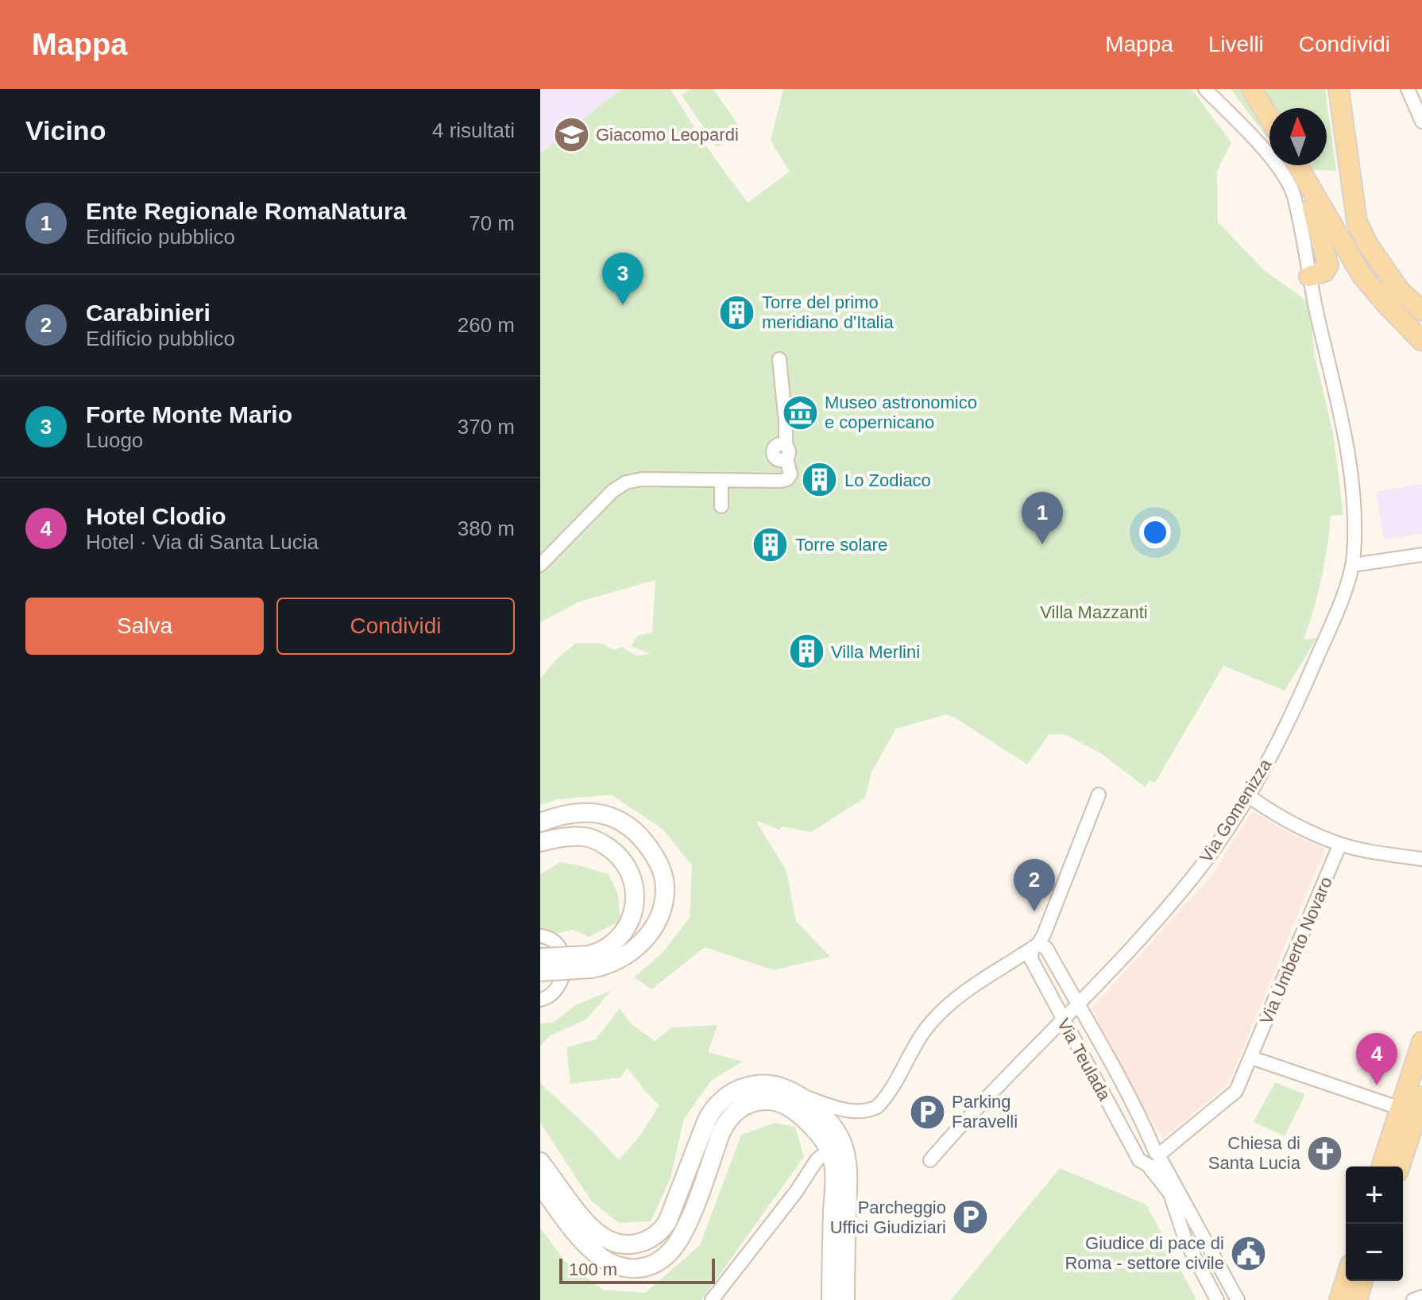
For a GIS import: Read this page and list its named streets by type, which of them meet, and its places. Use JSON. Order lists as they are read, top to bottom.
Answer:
{
  "streets": {
    "street": ["Via Gomenizza", "Via Umberto Novaro", "Via Teulada"]
  },
  "crossings": [
    ["Via Gomenizza", "Via Teulada"],
    ["Via Umberto Novaro", "Via Teulada"]
  ],
  "parks": ["Villa Mazzanti"],
  "places": {
    "school or university": ["Giacomo Leopardi"],
    "building": [
      "Torre del primo meridiano d'Italia",
      "Lo Zodiaco",
      "Torre solare",
      "Villa Merlini"
    ],
    "museum": ["Museo astronomico e copernicano"],
    "parking": ["Parking Faravelli", "Parcheggio Uffici Giudiziari"],
    "church": ["Chiesa di Santa Lucia"],
    "public building": ["Giudice di pace di Roma - settore civile"]
  },
  "scale_bar": "100 m",
  "north": "top",
  "page": {
    "header": "Mappa",
    "nav": ["Mappa", "Livelli", "Condividi"],
    "heading": ["Vicino", "4 risultati"],
    "list": [
      {
        "mark": "1",
        "name": "Ente Regionale RomaNatura",
        "note": "Edificio pubblico",
        "value": "70 m"
      },
      {
        "mark": "2",
        "name": "Carabinieri",
        "note": "Edificio pubblico",
        "value": "260 m"
      },
      {
        "mark": "3",
        "name": "Forte Monte Mario",
        "note": "Luogo",
        "value": "370 m"
      },
      {
        "mark": "4",
        "name": "Hotel Clodio",
        "note": "Hotel · Via di Santa Lucia",
        "value": "380 m"
      }
    ],
    "pins": [
      "3",
      "1",
      "2",
      "4"
    ],
    "buttons": ["Salva", "Condividi"],
    "map_buttons": ["+", "−"],
    "scale": "100 m"
  }
}
